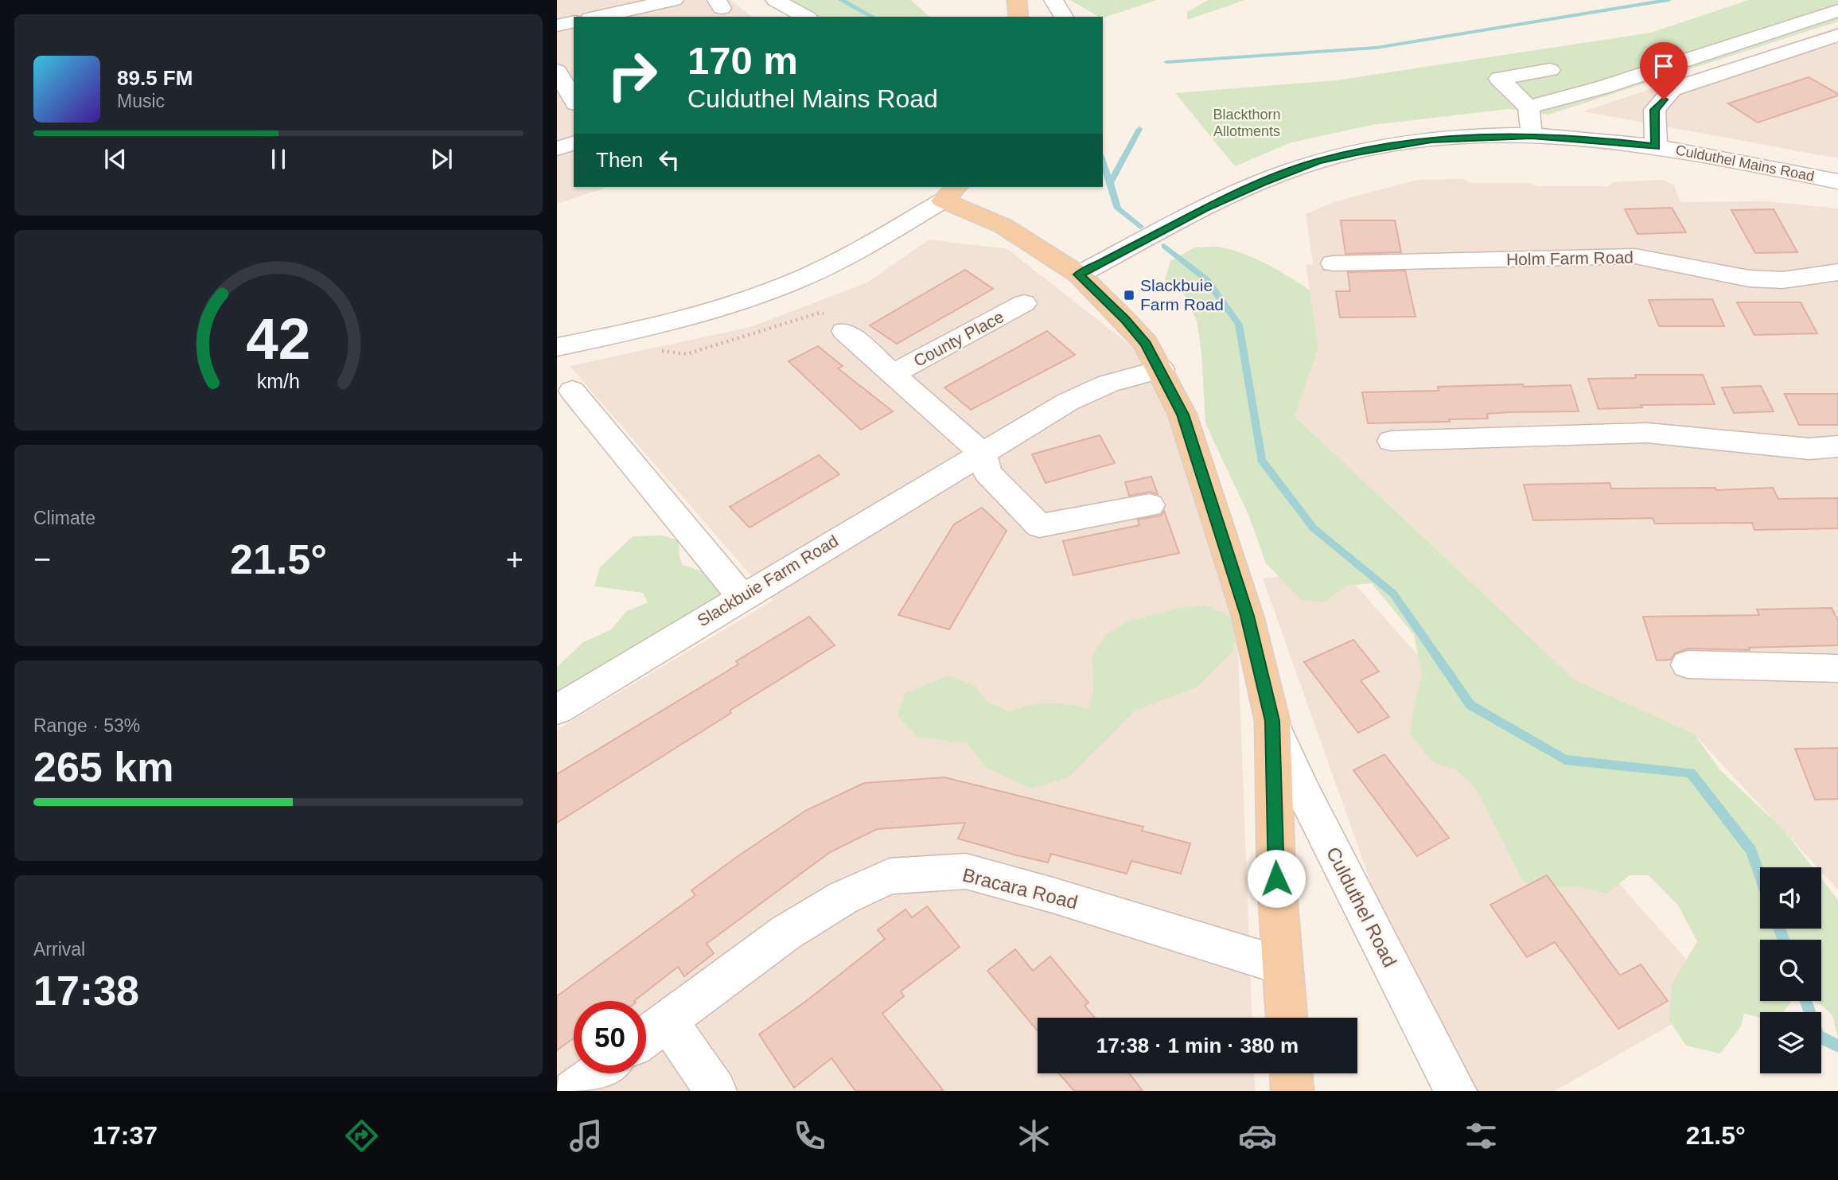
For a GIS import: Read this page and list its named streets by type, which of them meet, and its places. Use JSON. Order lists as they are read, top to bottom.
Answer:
{
  "streets": {
    "main road": ["Culduthel Road"],
    "street": [
      "Culduthel Mains Road",
      "Holm Farm Road",
      "County Place",
      "Slackbuie Farm Road",
      "Bracara Road"
    ]
  },
  "crossings": [
    ["Culduthel Mains Road", "Culduthel Road"],
    ["County Place", "Slackbuie Farm Road"],
    ["Slackbuie Farm Road", "Culduthel Road"],
    ["Bracara Road", "Culduthel Road"]
  ],
  "parks": ["Blackthorn Allotments"],
  "places": {
    "transit": ["Slackbuie Farm Road"]
  },
  "page": {
    "turn": ["170 m", "Culduthel Mains Road"],
    "song": ["89.5 FM", "Music"],
    "then": "Then",
    "tile": [
      "Climate",
      ["Range · 53%", "265 km"],
      ["Arrival", "17:38"]
    ],
    "heat": ["−", "21.5°", "+"],
    "limit": "50",
    "trip": "17:38 · 1 min · 380 m",
    "tabs": ["17:37", "21.5°"],
    "gauge": ["42", "km/h"]
  }
}
